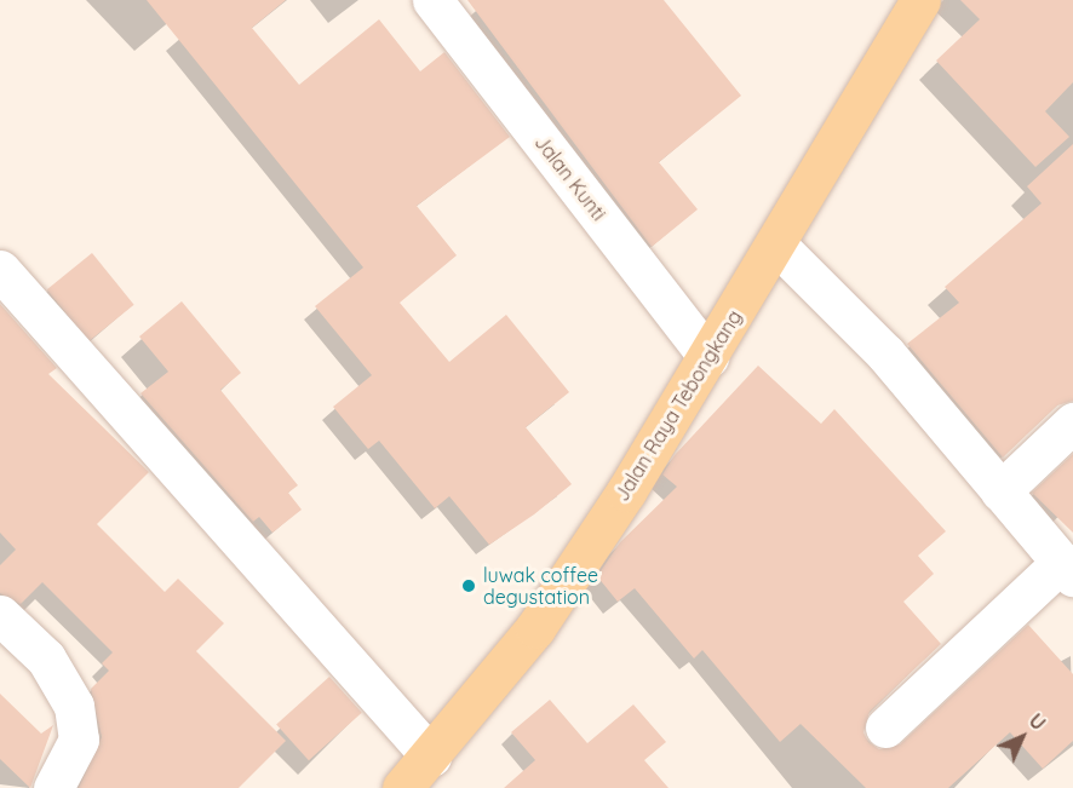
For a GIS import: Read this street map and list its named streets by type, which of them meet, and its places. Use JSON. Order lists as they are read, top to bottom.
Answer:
{
  "streets": {
    "main road": ["Jalan Raya Tebongkang"],
    "street": ["Jalan Kunti"]
  },
  "crossings": [
    ["Jalan Kunti", "Jalan Raya Tebongkang"]
  ],
  "places": ["luwak coffee degustation"],
  "north": "top right"
}
